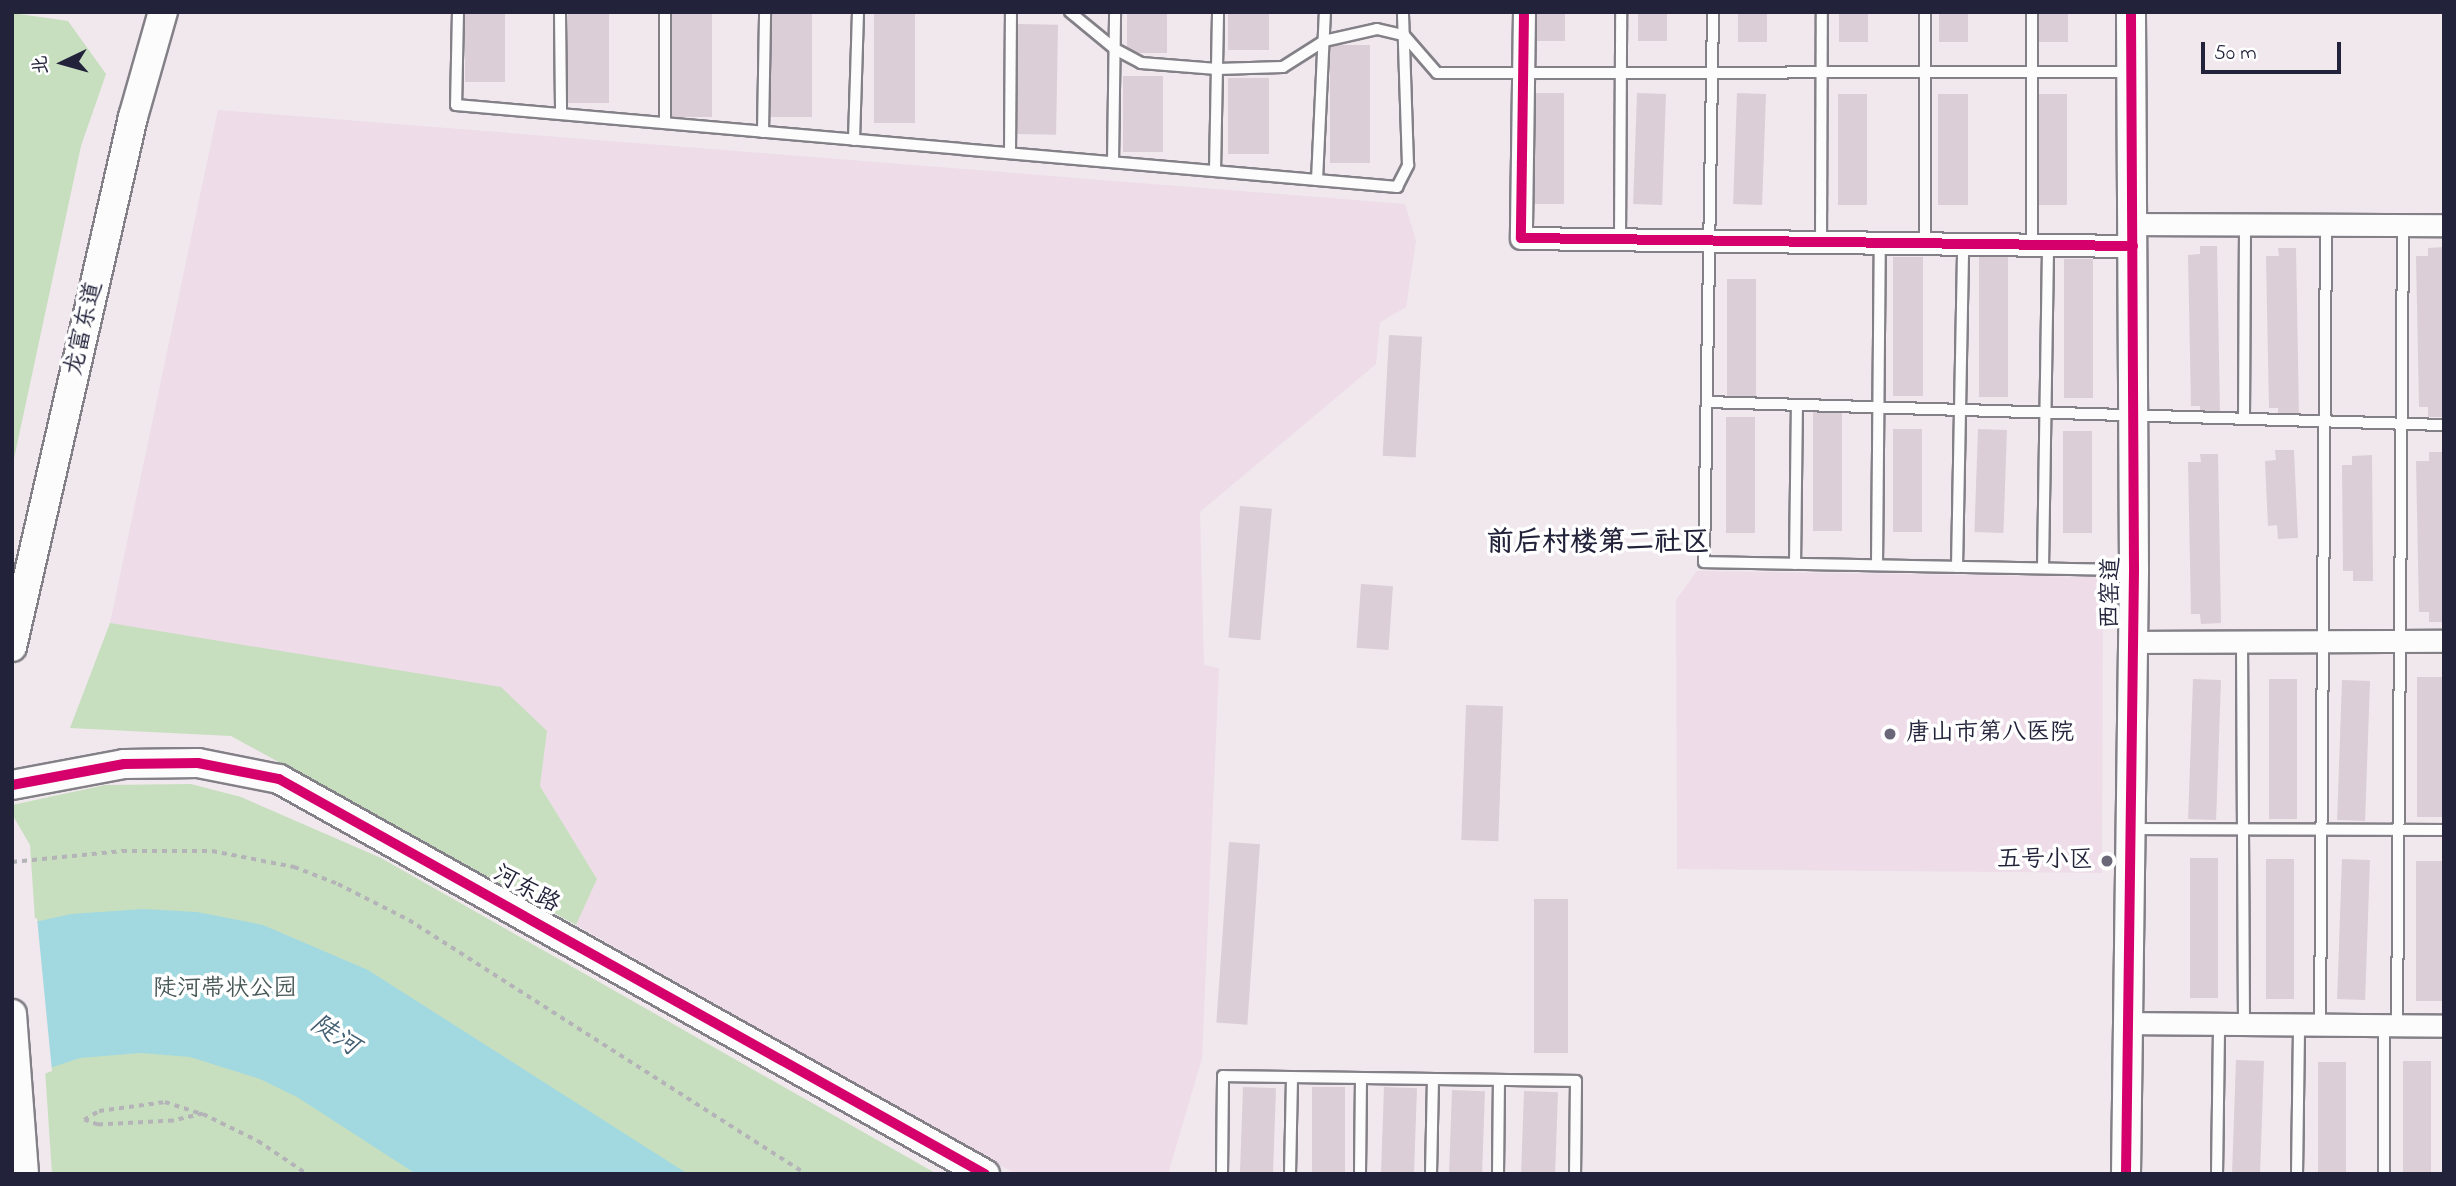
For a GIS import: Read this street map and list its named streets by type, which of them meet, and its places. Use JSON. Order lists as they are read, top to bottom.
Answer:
{
  "streets": {
    "street": ["龙富东道", "西窑道", "河东路"]
  },
  "districts": ["前后村楼第二社区"],
  "water": ["陡河"],
  "parks": ["陡河带状公园"],
  "places": ["唐山市第八医院", "五号小区"],
  "scale_bar": "50 m",
  "north": "left"
}
